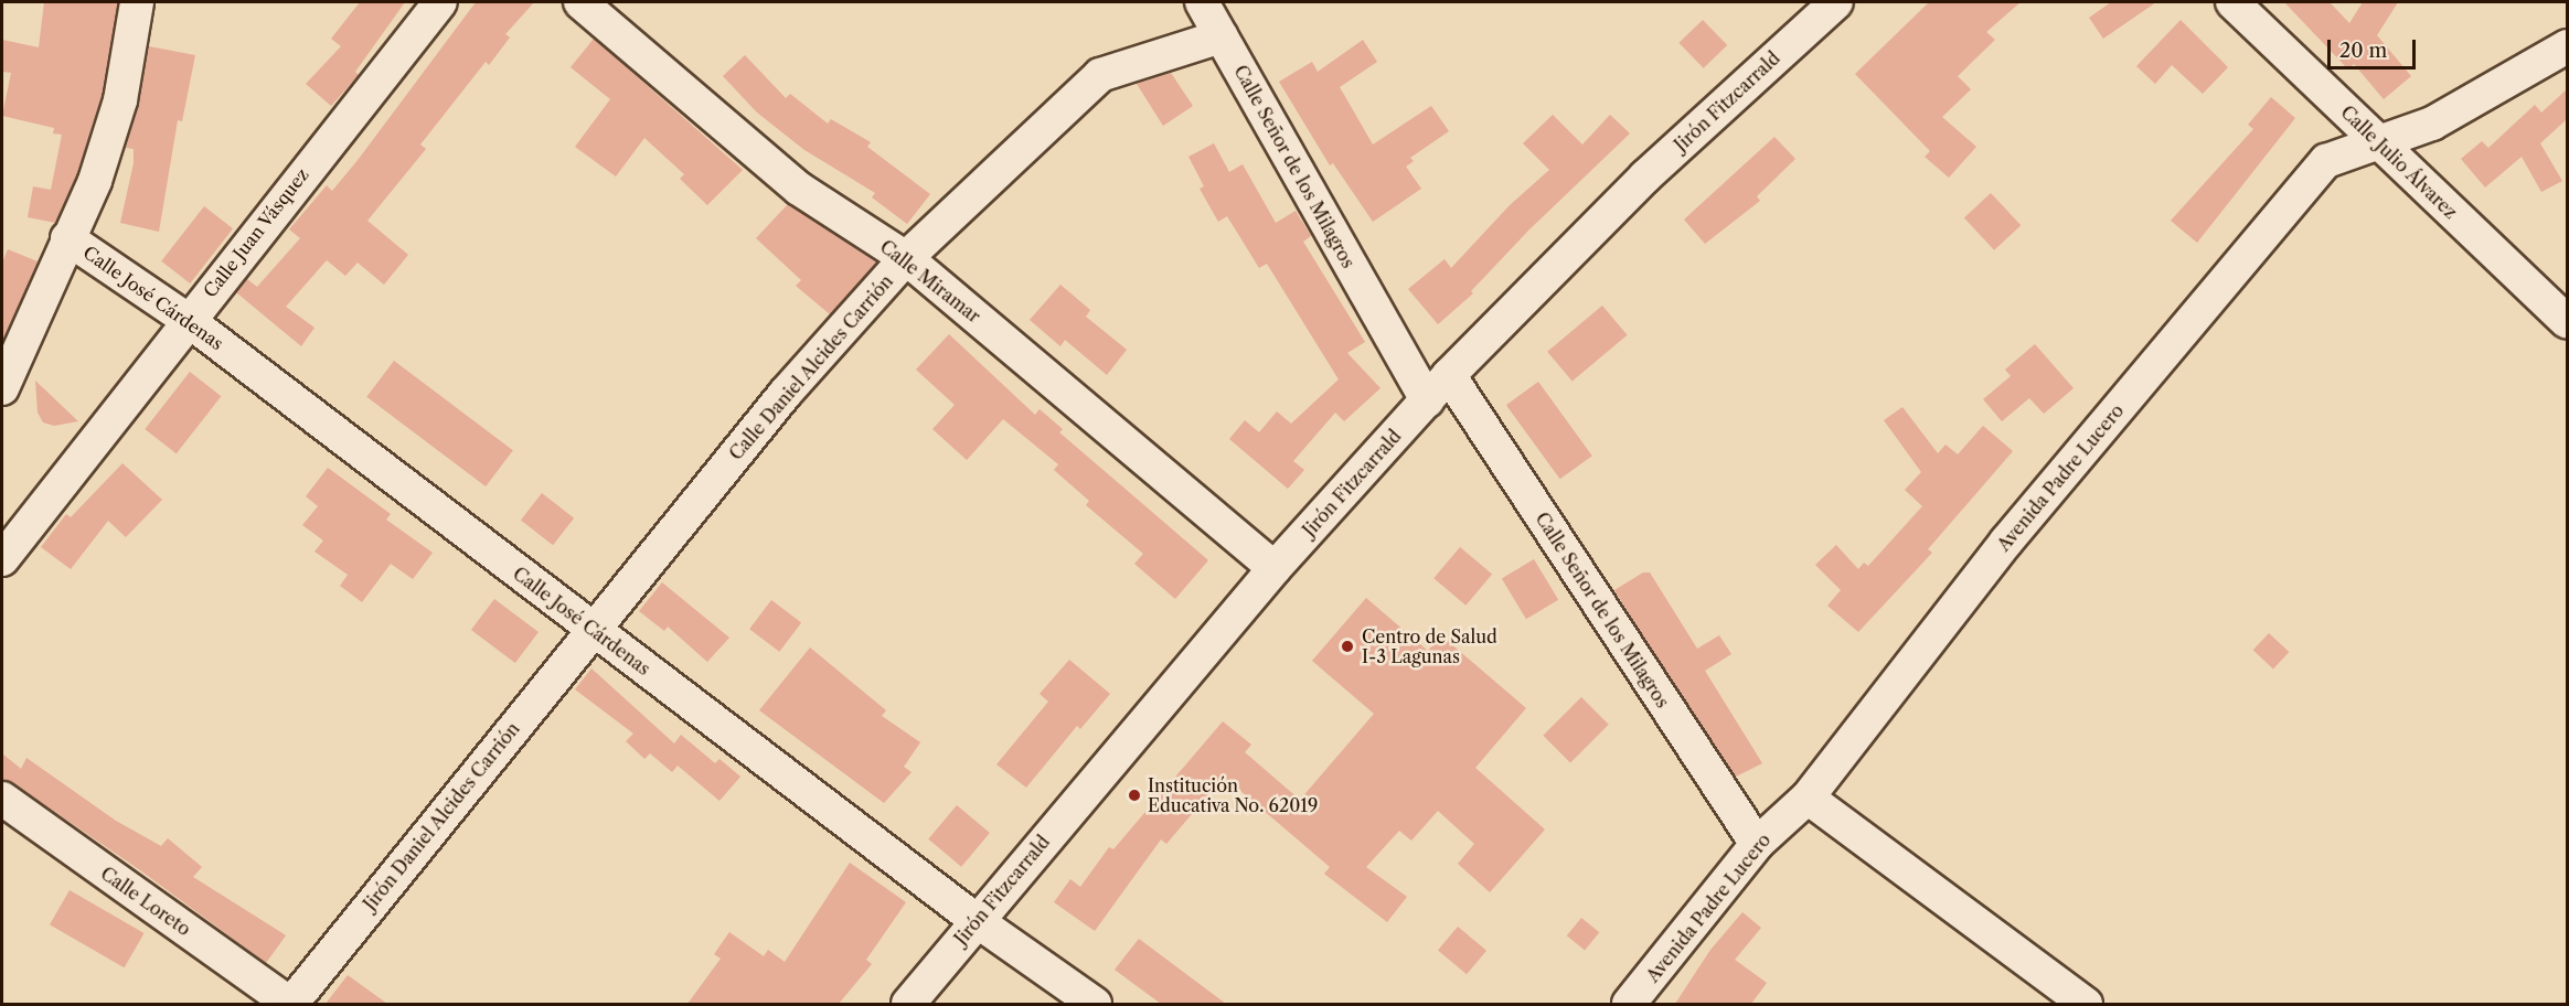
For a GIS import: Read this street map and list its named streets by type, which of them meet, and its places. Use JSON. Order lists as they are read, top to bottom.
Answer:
{
  "streets": {
    "street": [
      "Jirón Fitzcarrald",
      "Calle Julio Álvarez",
      "Calle Señor de los Milagros",
      "Calle Juan Vásquez",
      "Calle Miramar",
      "Calle José Cárdenas",
      "Calle Daniel Alcides Carrión",
      "Avenida Padre Lucero",
      "Jirón Daniel Alcides Carrión",
      "Calle Loreto"
    ]
  },
  "crossings": [
    ["Jirón Fitzcarrald", "Calle Señor de los Milagros"],
    ["Jirón Fitzcarrald", "Calle Miramar"],
    ["Jirón Fitzcarrald", "Calle José Cárdenas"],
    ["Calle Julio Álvarez", "Avenida Padre Lucero"],
    ["Calle Señor de los Milagros", "Calle Daniel Alcides Carrión"],
    ["Calle Señor de los Milagros", "Avenida Padre Lucero"],
    ["Calle Juan Vásquez", "Calle José Cárdenas"],
    ["Calle Miramar", "Calle Daniel Alcides Carrión"],
    ["Calle José Cárdenas", "Calle Daniel Alcides Carrión"],
    ["Calle José Cárdenas", "Jirón Daniel Alcides Carrión"],
    ["Calle Daniel Alcides Carrión", "Jirón Daniel Alcides Carrión"],
    ["Jirón Daniel Alcides Carrión", "Calle Loreto"]
  ],
  "places": ["Centro de Salud I-3 Lagunas", "Institución Educativa No. 62019"],
  "scale_bar": "20 m"
}
